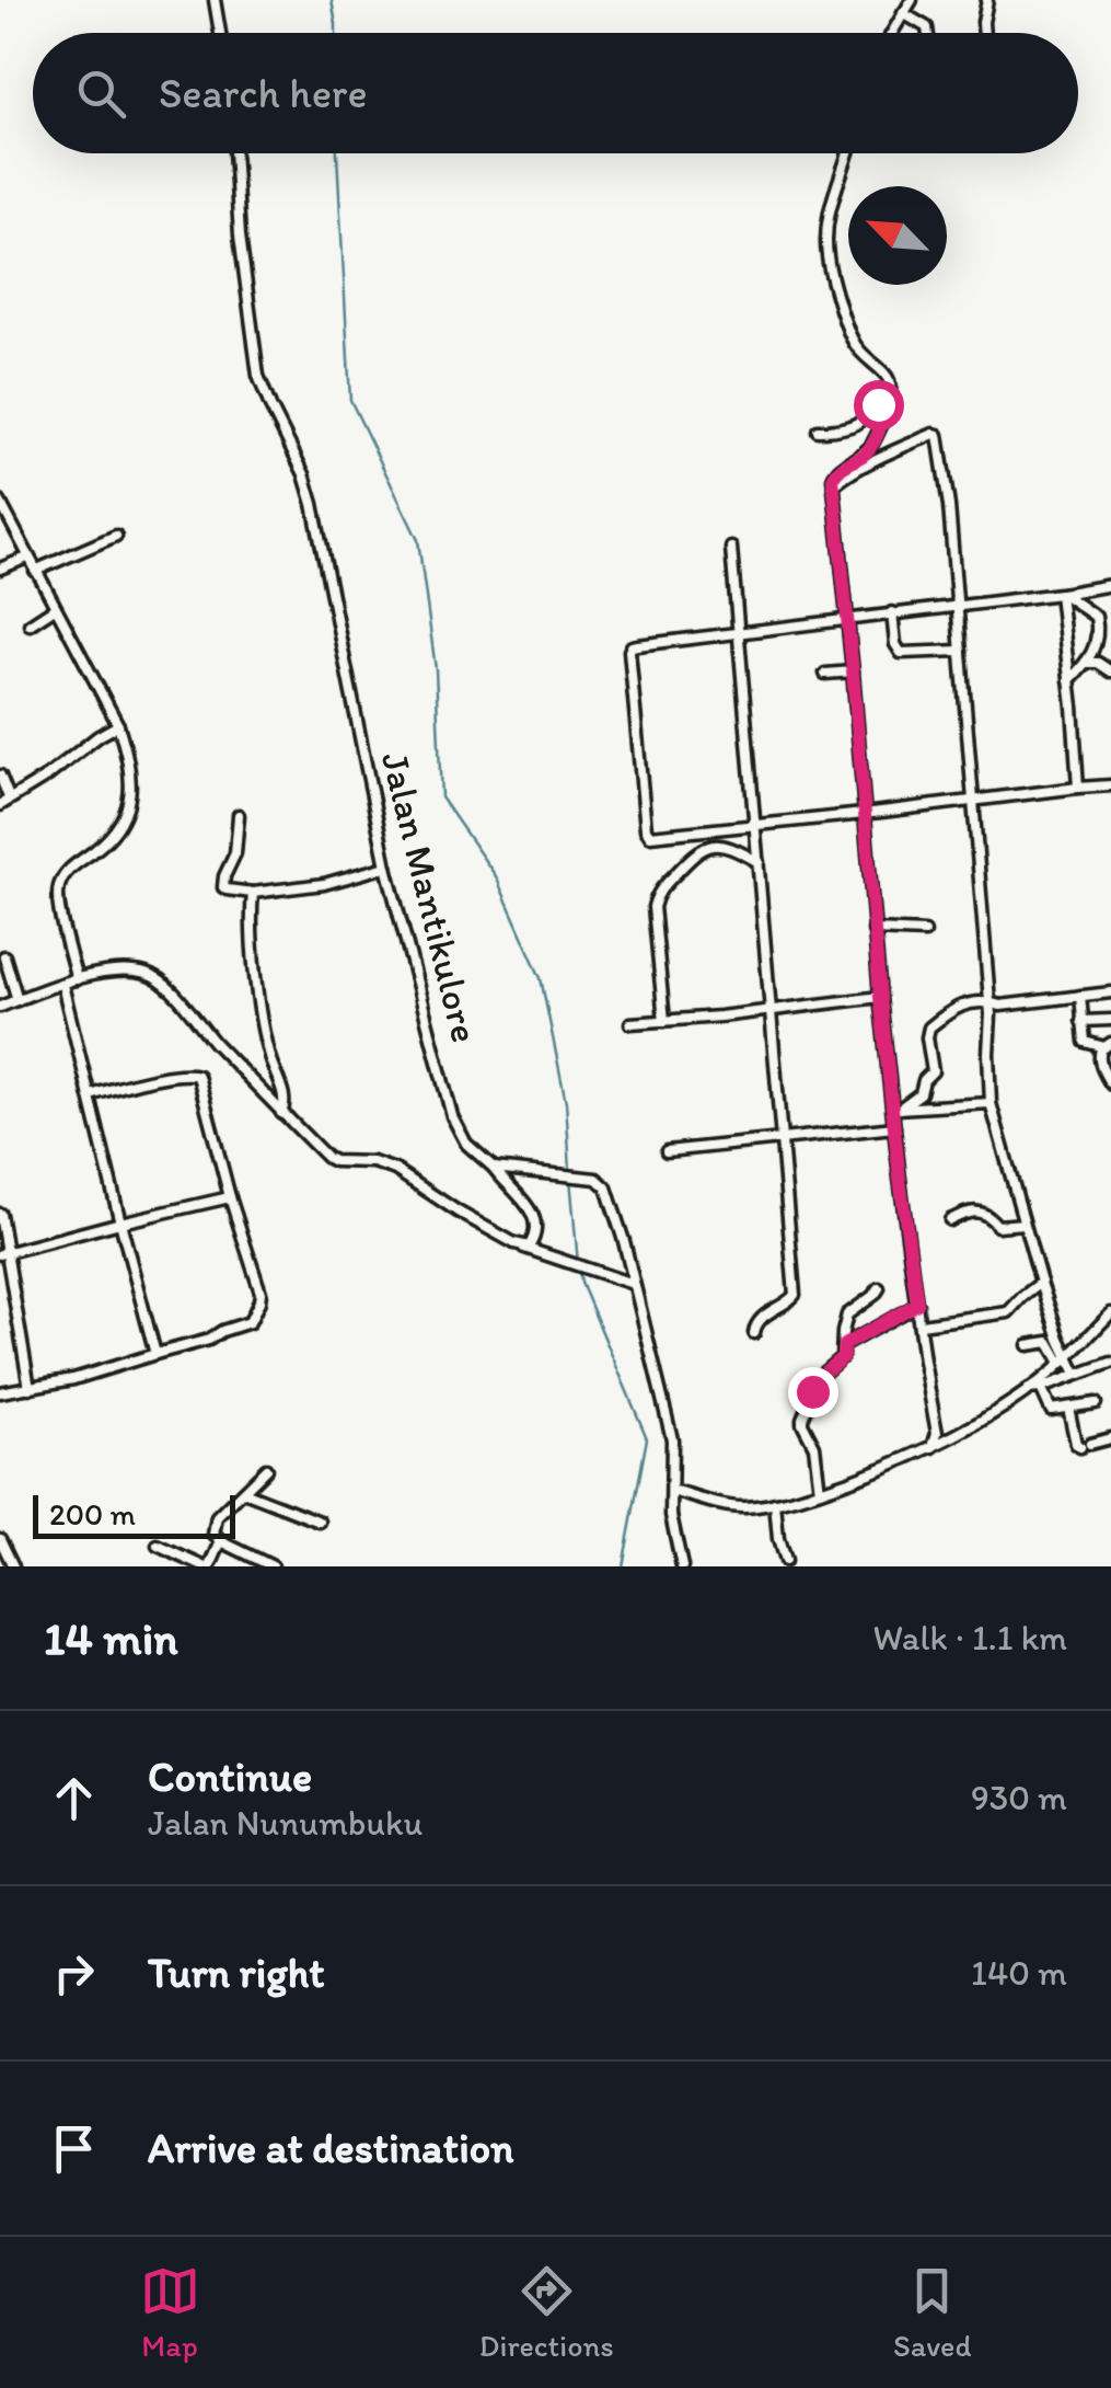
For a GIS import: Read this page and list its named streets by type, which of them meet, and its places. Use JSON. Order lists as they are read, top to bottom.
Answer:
{
  "streets": {
    "street": ["Jalan Mantikulore"]
  },
  "scale_bar": "200 m",
  "north": "top left",
  "page": {
    "search": "Search here",
    "scale": "200 m",
    "heading": ["14 min", "Walk · 1.1 km"],
    "list": [
      ["Continue", "Jalan Nunumbuku", "930 m"],
      ["Turn right", "140 m"],
      "Arrive at destination"
    ],
    "nav": ["Map", "Directions", "Saved"]
  }
}
